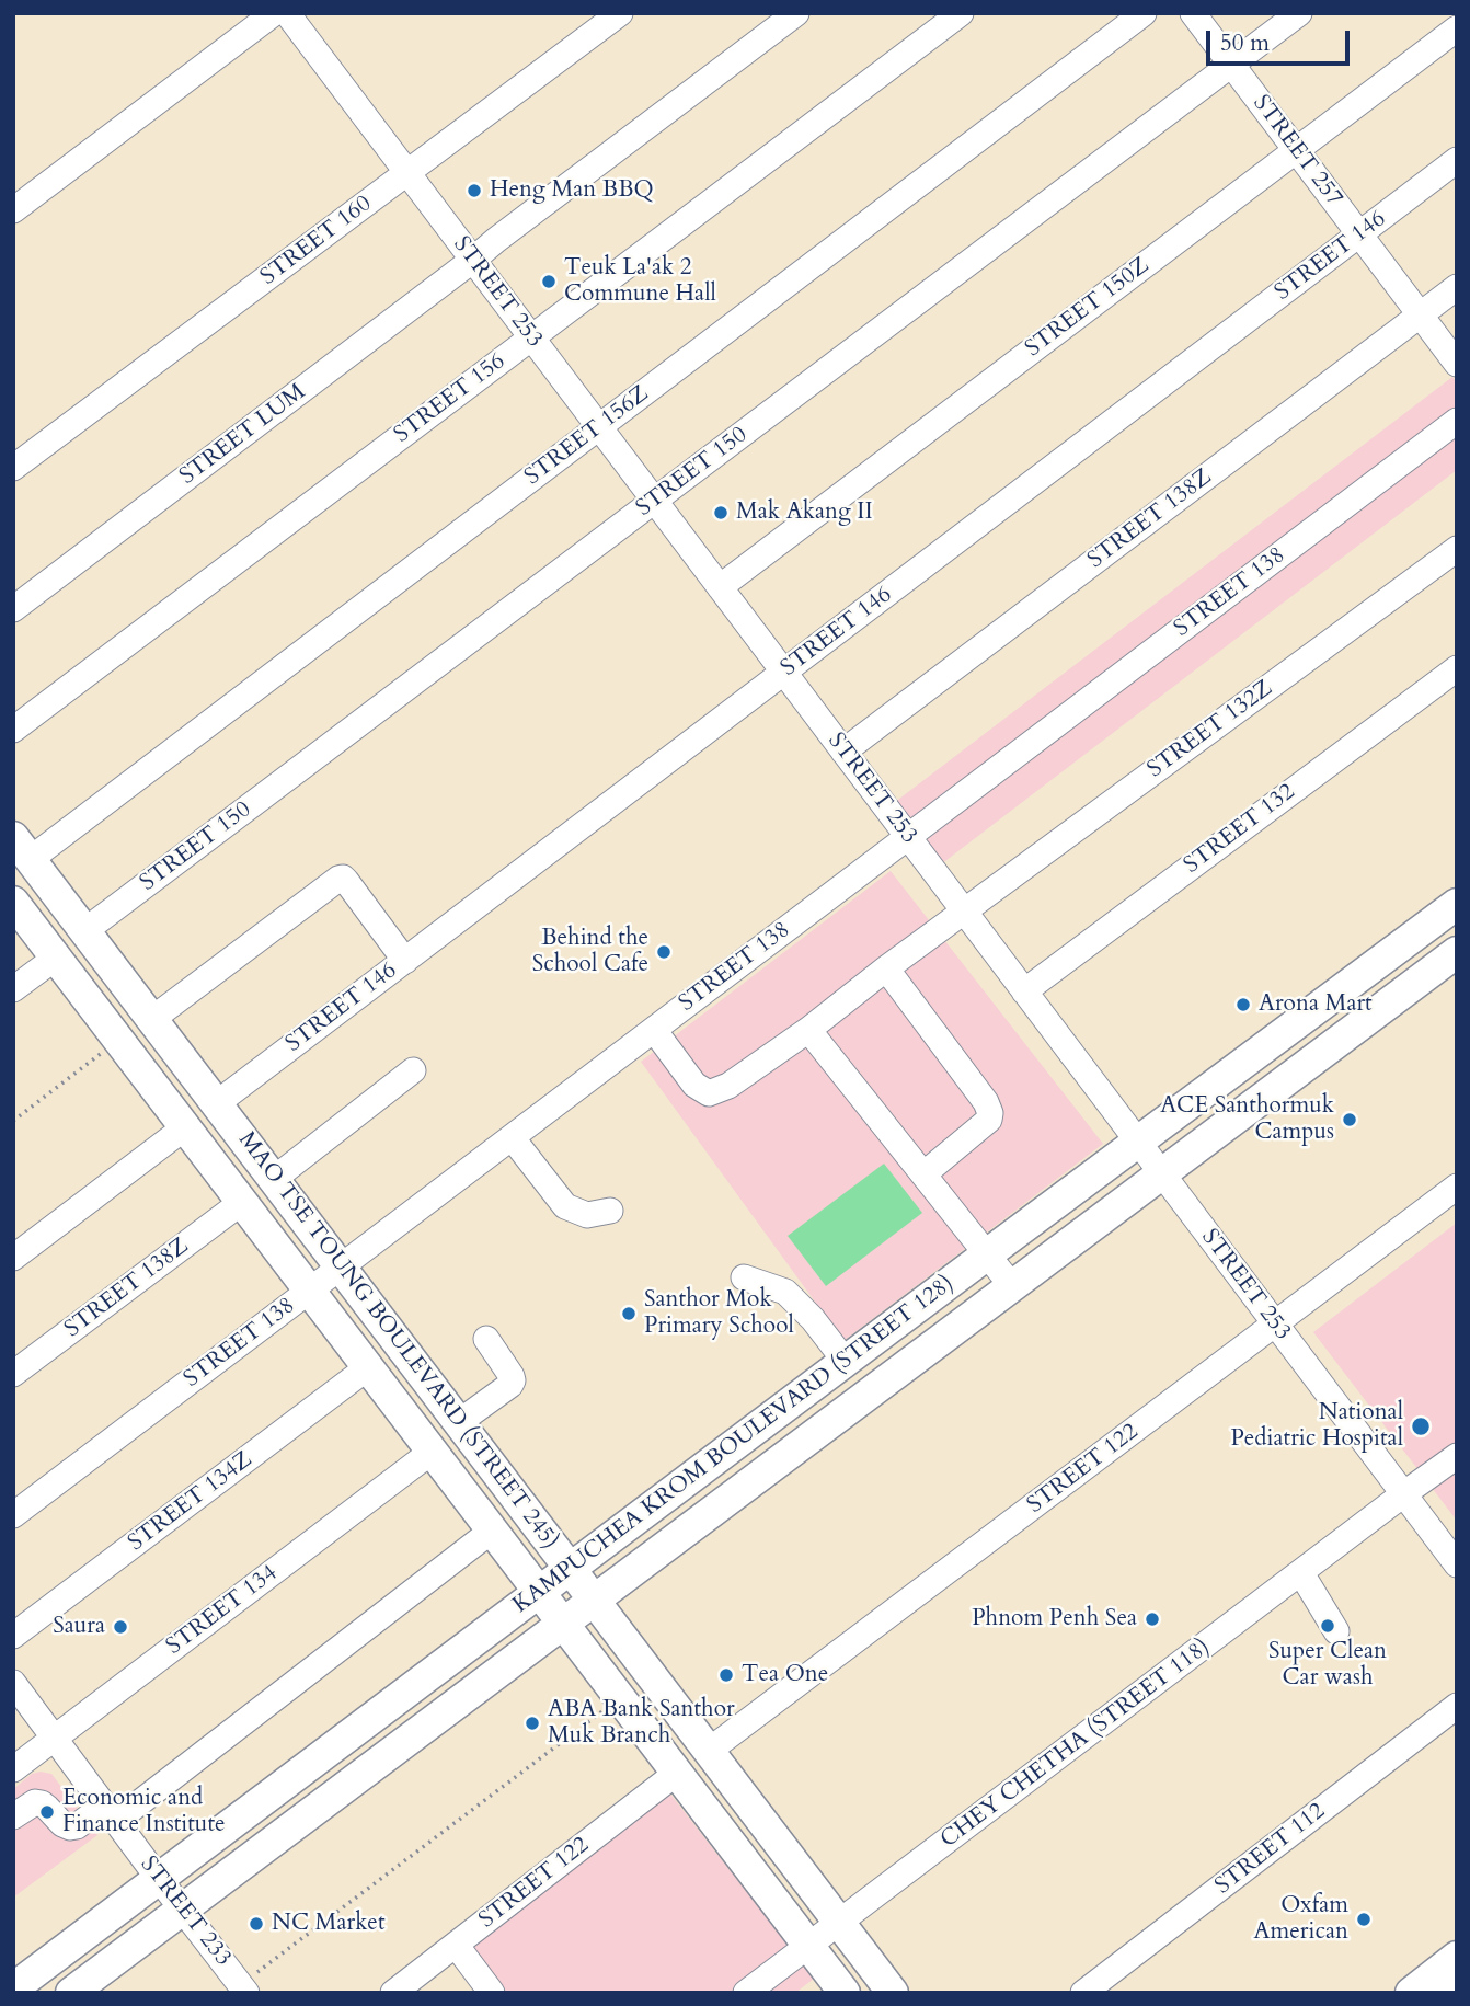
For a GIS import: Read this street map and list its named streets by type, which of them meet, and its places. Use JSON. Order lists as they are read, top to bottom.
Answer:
{
  "streets": {
    "main road": ["MAO TSE TOUNG BOULEVARD (STREET 245)", "KAMPUCHEA KROM BOULEVARD (STREET 128)"],
    "street": [
      "STREET 257",
      "STREET 160",
      "STREET 146",
      "STREET 253",
      "STREET 150Z",
      "STREET 156",
      "STREET LUM",
      "STREET 156Z",
      "STREET 150",
      "STREET 138Z",
      "STREET 138",
      "STREET 132Z",
      "STREET 132",
      "STREET 122",
      "STREET 134Z",
      "STREET 134",
      "CHEY CHETHA (STREET 118)",
      "STREET 112",
      "STREET 233"
    ]
  },
  "crossings": [
    ["STREET 257", "STREET 146"],
    ["STREET 257", "STREET 150Z"],
    ["STREET 257", "STREET 150"],
    ["STREET 257", "STREET 138Z"],
    ["STREET 160", "STREET 253"],
    ["STREET 146", "STREET 253"],
    ["STREET 146", "MAO TSE TOUNG BOULEVARD (STREET 245)"],
    ["STREET 253", "STREET 150Z"],
    ["STREET 253", "STREET 156"],
    ["STREET 253", "STREET LUM"],
    ["STREET 253", "STREET 156Z"],
    ["STREET 253", "STREET 150"],
    ["STREET 253", "STREET 138Z"],
    ["STREET 253", "STREET 138"],
    ["STREET 253", "STREET 132Z"],
    ["STREET 253", "STREET 132"],
    ["STREET 253", "KAMPUCHEA KROM BOULEVARD (STREET 128)"],
    ["STREET 253", "STREET 122"],
    ["STREET 253", "CHEY CHETHA (STREET 118)"],
    ["STREET 156Z", "MAO TSE TOUNG BOULEVARD (STREET 245)"],
    ["STREET 150", "MAO TSE TOUNG BOULEVARD (STREET 245)"],
    ["STREET 138Z", "MAO TSE TOUNG BOULEVARD (STREET 245)"],
    ["STREET 138", "STREET 132Z"],
    ["STREET 138", "MAO TSE TOUNG BOULEVARD (STREET 245)"],
    ["MAO TSE TOUNG BOULEVARD (STREET 245)", "KAMPUCHEA KROM BOULEVARD (STREET 128)"],
    ["MAO TSE TOUNG BOULEVARD (STREET 245)", "STREET 122"],
    ["MAO TSE TOUNG BOULEVARD (STREET 245)", "STREET 134Z"],
    ["MAO TSE TOUNG BOULEVARD (STREET 245)", "STREET 134"],
    ["MAO TSE TOUNG BOULEVARD (STREET 245)", "CHEY CHETHA (STREET 118)"],
    ["KAMPUCHEA KROM BOULEVARD (STREET 128)", "STREET 233"],
    ["STREET 134", "STREET 233"]
  ],
  "places": [
    "Heng Man BBQ",
    "Teuk La'ak 2 Commune Hall",
    "Mak Akang II",
    "Behind the School Cafe",
    "Arona Mart",
    "ACE Santhormuk Campus",
    "Santhor Mok Primary School",
    "National Pediatric Hospital",
    "Phnom Penh Sea",
    "Super Clean Car wash",
    "Saura",
    "Tea One",
    "ABA Bank Santhor Muk Branch",
    "Economic and Finance Institute",
    "Oxfam American",
    "NC Market"
  ],
  "scale_bar": "50 m"
}
